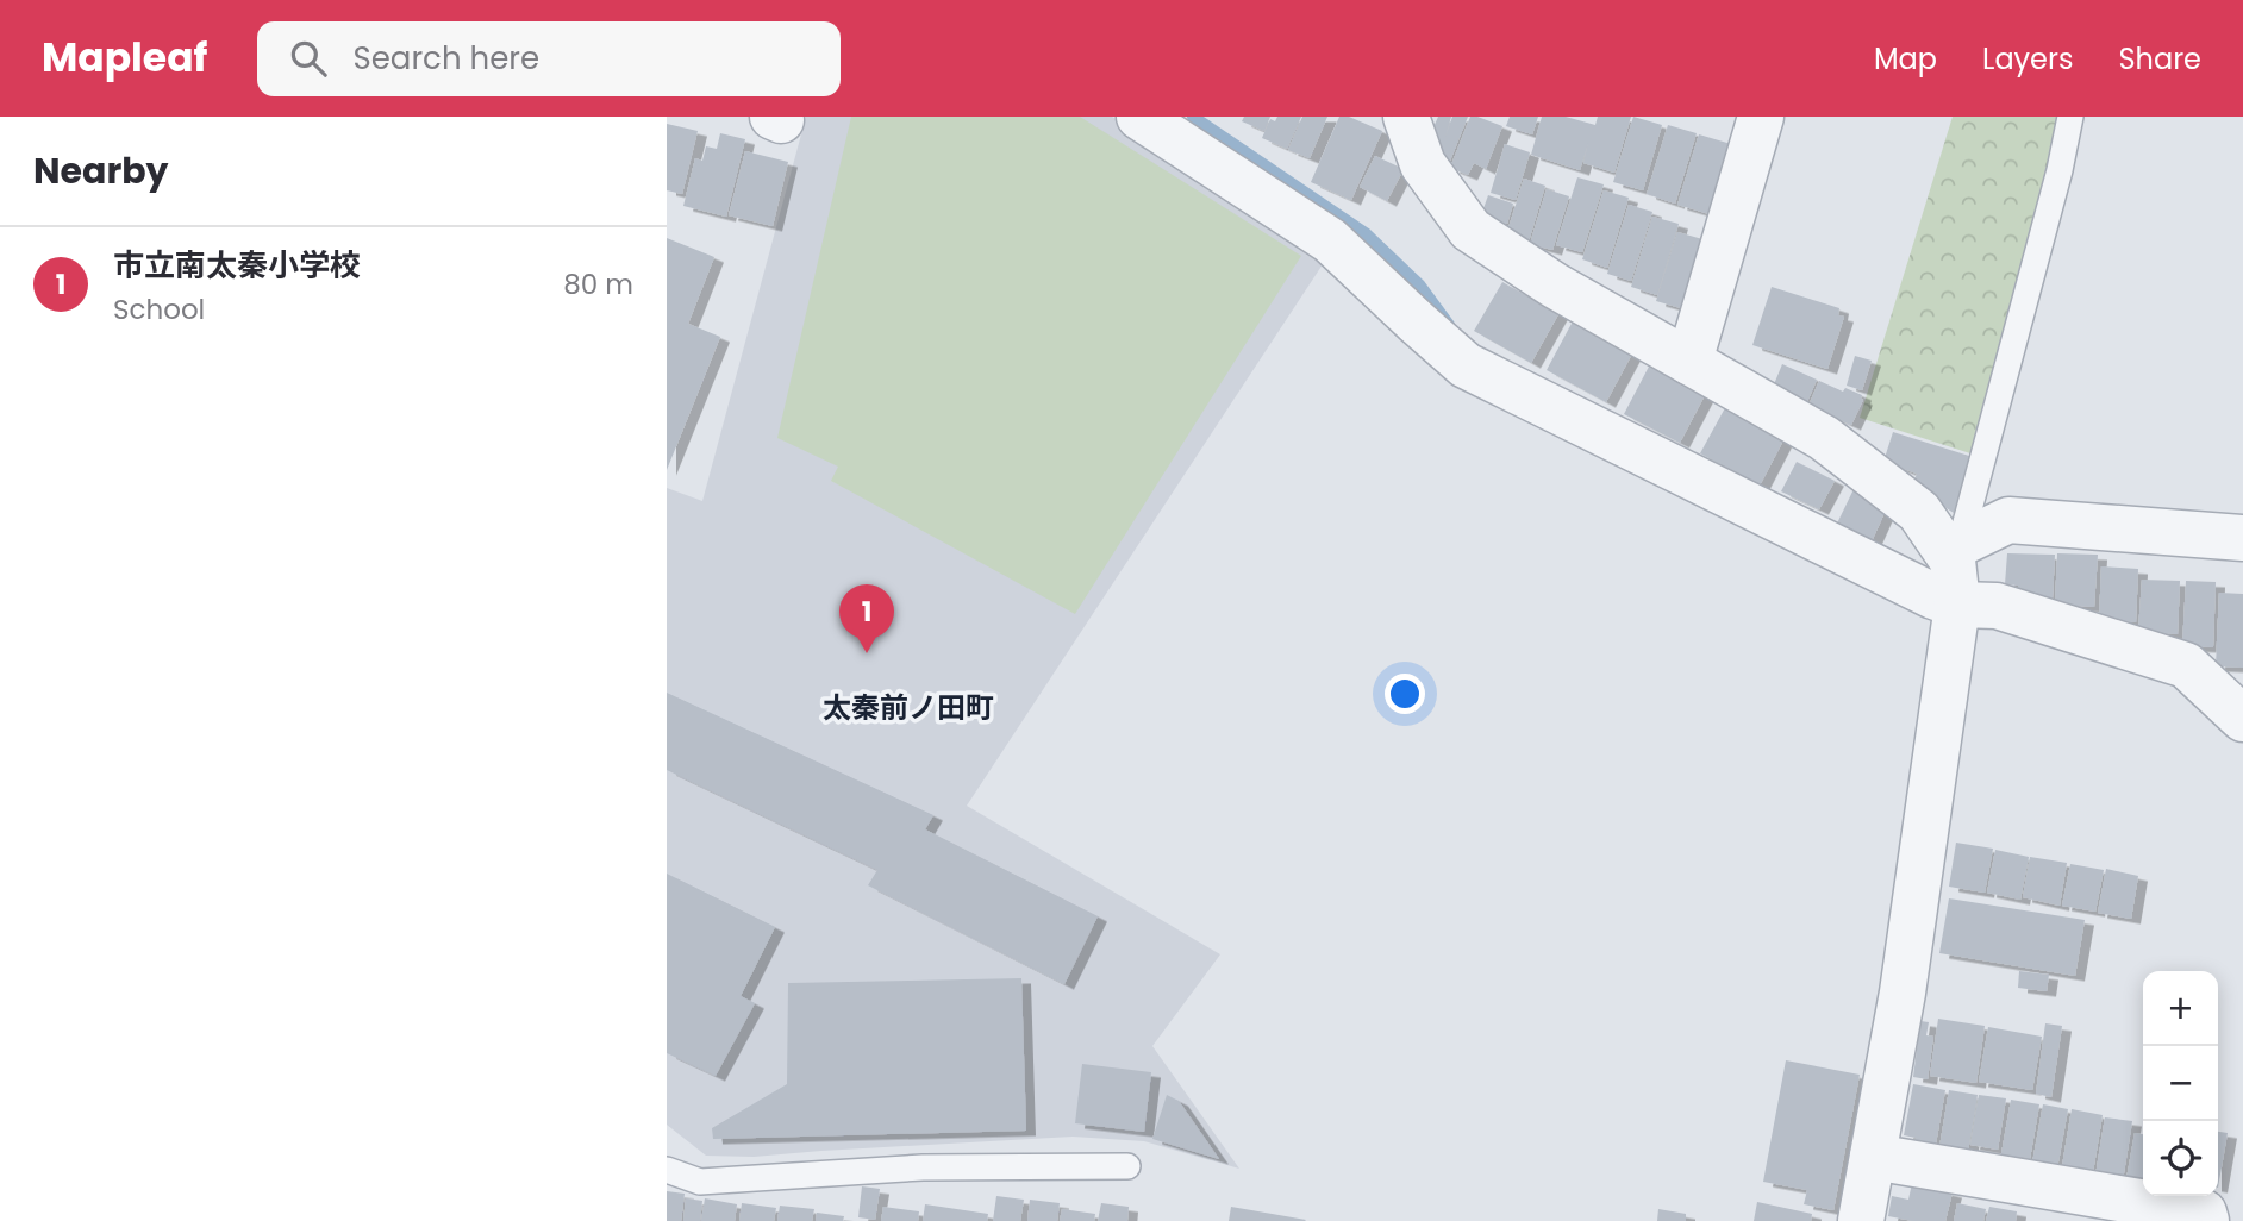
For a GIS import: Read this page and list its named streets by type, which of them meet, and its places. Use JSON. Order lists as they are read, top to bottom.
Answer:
{
  "districts": ["太秦前ノ田町"],
  "page": {
    "header": "Mapleaf",
    "search": "Search here",
    "nav": ["Map", "Layers", "Share"],
    "heading": "Nearby",
    "list": [
      {
        "mark": "1",
        "name": "市立南太秦小学校",
        "note": "School",
        "value": "80 m"
      }
    ],
    "pins": "1",
    "map_buttons": ["+", "−"]
  }
}
